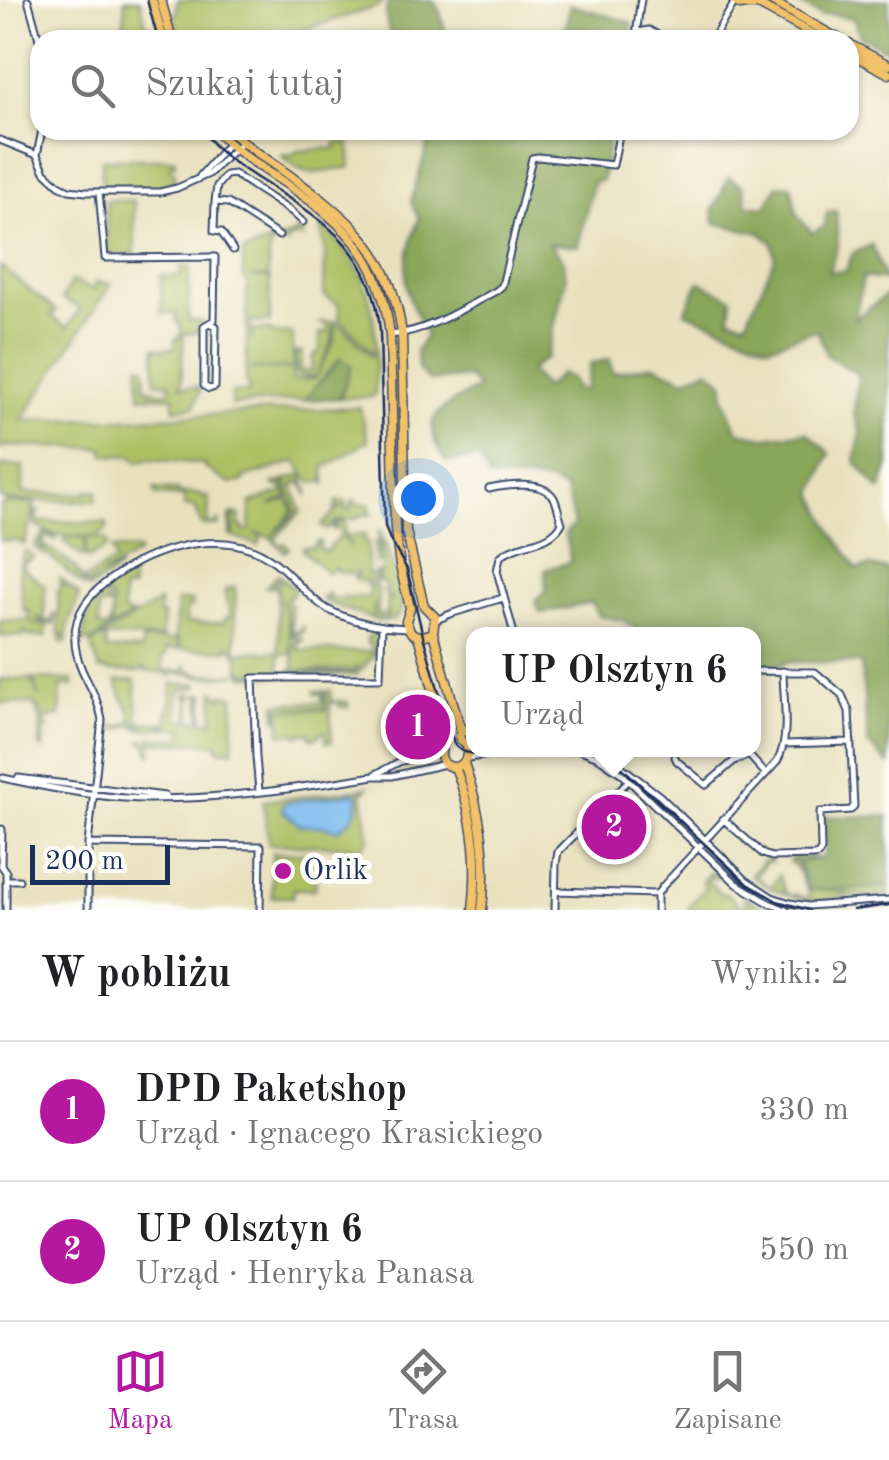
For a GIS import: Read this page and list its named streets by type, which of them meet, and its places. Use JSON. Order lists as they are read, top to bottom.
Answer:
{
  "places": ["Orlik"],
  "scale_bar": "200 m",
  "page": {
    "search": "Szukaj tutaj",
    "popup": ["UP Olsztyn 6", "Urząd"],
    "pins": ["1", "2"],
    "scale": "200 m",
    "heading": ["W pobliżu", "Wyniki: 2"],
    "list": [
      {
        "mark": "1",
        "name": "DPD Paketshop",
        "note": "Urząd · Ignacego Krasickiego",
        "value": "330 m"
      },
      {
        "mark": "2",
        "name": "UP Olsztyn 6",
        "note": "Urząd · Henryka Panasa",
        "value": "550 m"
      }
    ],
    "nav": ["Mapa", "Trasa", "Zapisane"]
  }
}
